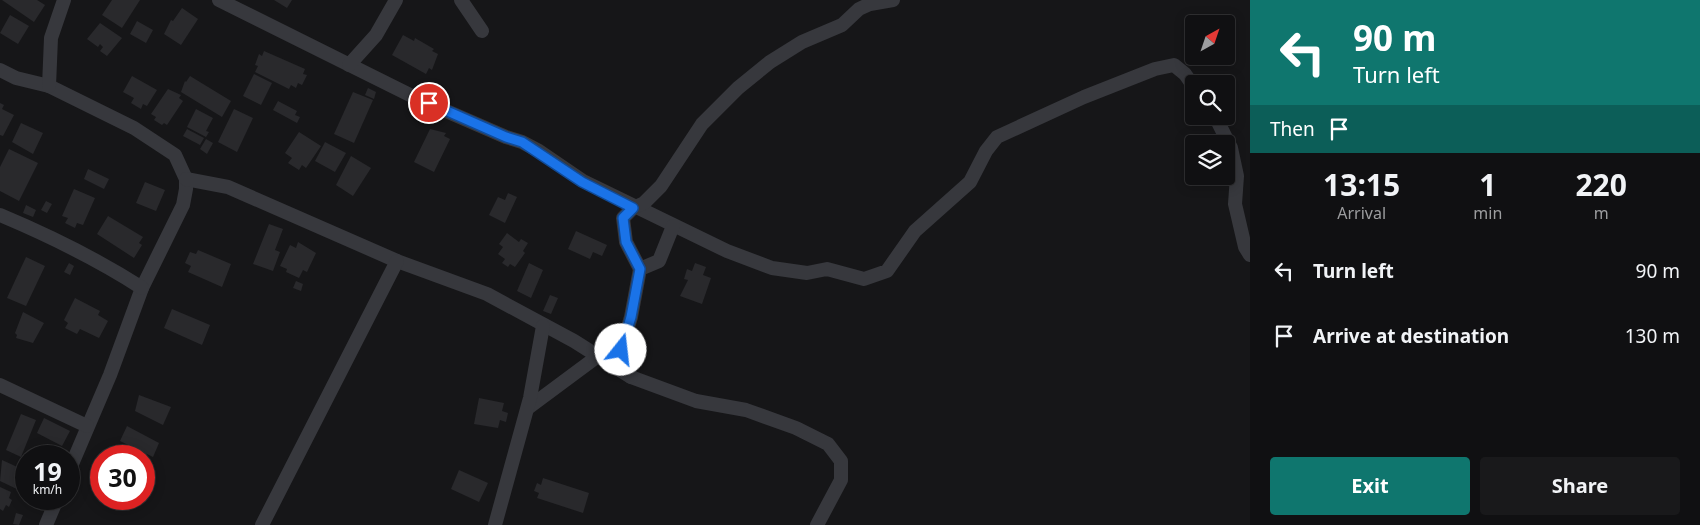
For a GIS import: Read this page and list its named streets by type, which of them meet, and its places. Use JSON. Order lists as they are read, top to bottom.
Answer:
{
  "north": "top right",
  "page": {
    "turn": ["90 m", "Turn left"],
    "then": "Then",
    "eta": [
      "13:15",
      "Arrival",
      "1",
      "min",
      "220",
      "m"
    ],
    "list": [
      {
        "name": "Turn left",
        "value": "90 m"
      },
      {
        "name": "Arrive at destination",
        "value": "130 m"
      }
    ],
    "speed": "19 km/h",
    "limit": "30",
    "buttons": ["Exit", "Share"]
  }
}
